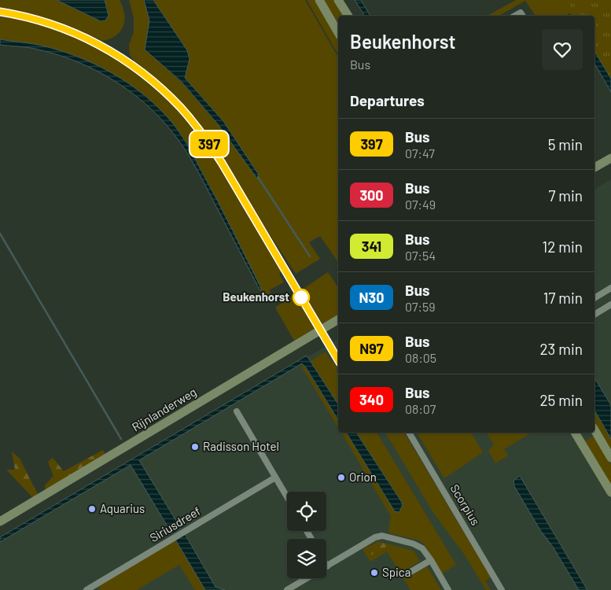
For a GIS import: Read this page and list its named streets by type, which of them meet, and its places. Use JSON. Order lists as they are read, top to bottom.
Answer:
{
  "streets": {
    "street": ["Rijnlanderweg", "Scorpius", "Siriusdreef"]
  },
  "places": [
    "Beukenhorst",
    "Radisson Hotel",
    "Orion",
    "Aquarius",
    "Spica"
  ],
  "lines": ["bus line 397"],
  "page": {
    "on_map": "397",
    "heading": [
      ["Beukenhorst", "Bus"],
      "Departures"
    ],
    "list": [
      {
        "mark": "397",
        "name": "Bus",
        "note": "07:47",
        "value": "5 min"
      },
      {
        "mark": "300",
        "name": "Bus",
        "note": "07:49",
        "value": "7 min"
      },
      {
        "mark": "341",
        "name": "Bus",
        "note": "07:54",
        "value": "12 min"
      },
      {
        "mark": "N30",
        "name": "Bus",
        "note": "07:59",
        "value": "17 min"
      },
      {
        "mark": "N97",
        "name": "Bus",
        "note": "08:05",
        "value": "23 min"
      },
      {
        "mark": "340",
        "name": "Bus",
        "note": "08:07",
        "value": "25 min"
      }
    ]
  }
}
